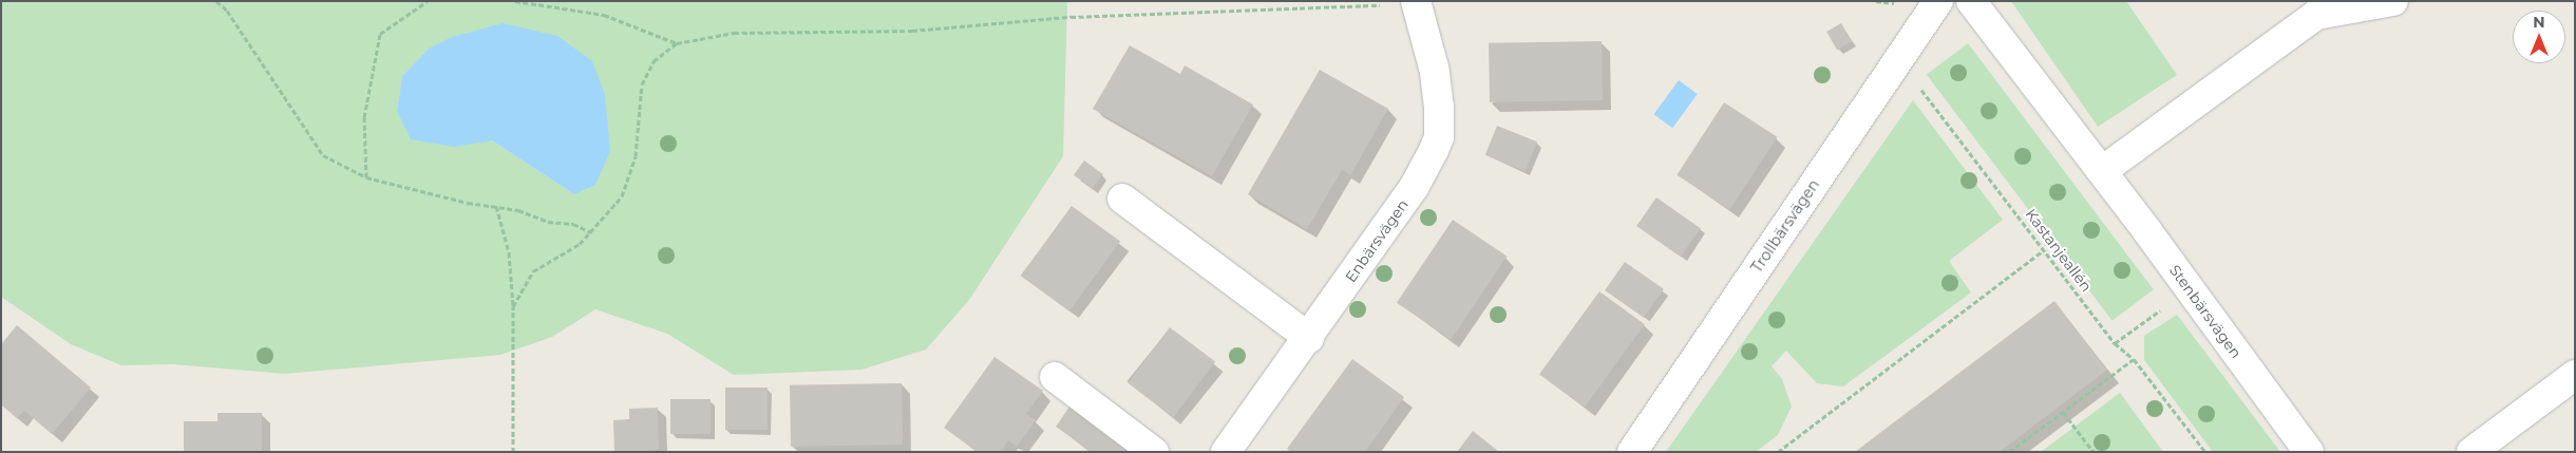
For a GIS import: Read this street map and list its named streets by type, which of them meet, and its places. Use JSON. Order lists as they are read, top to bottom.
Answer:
{
  "streets": {
    "street": ["Trollbärsvägen", "Enbärsvägen", "Stenbärsvägen"],
    "path": ["Kastanjeallén"]
  },
  "crossings": [
    ["Trollbärsvägen", "Kastanjeallén"]
  ],
  "north": "top"
}
